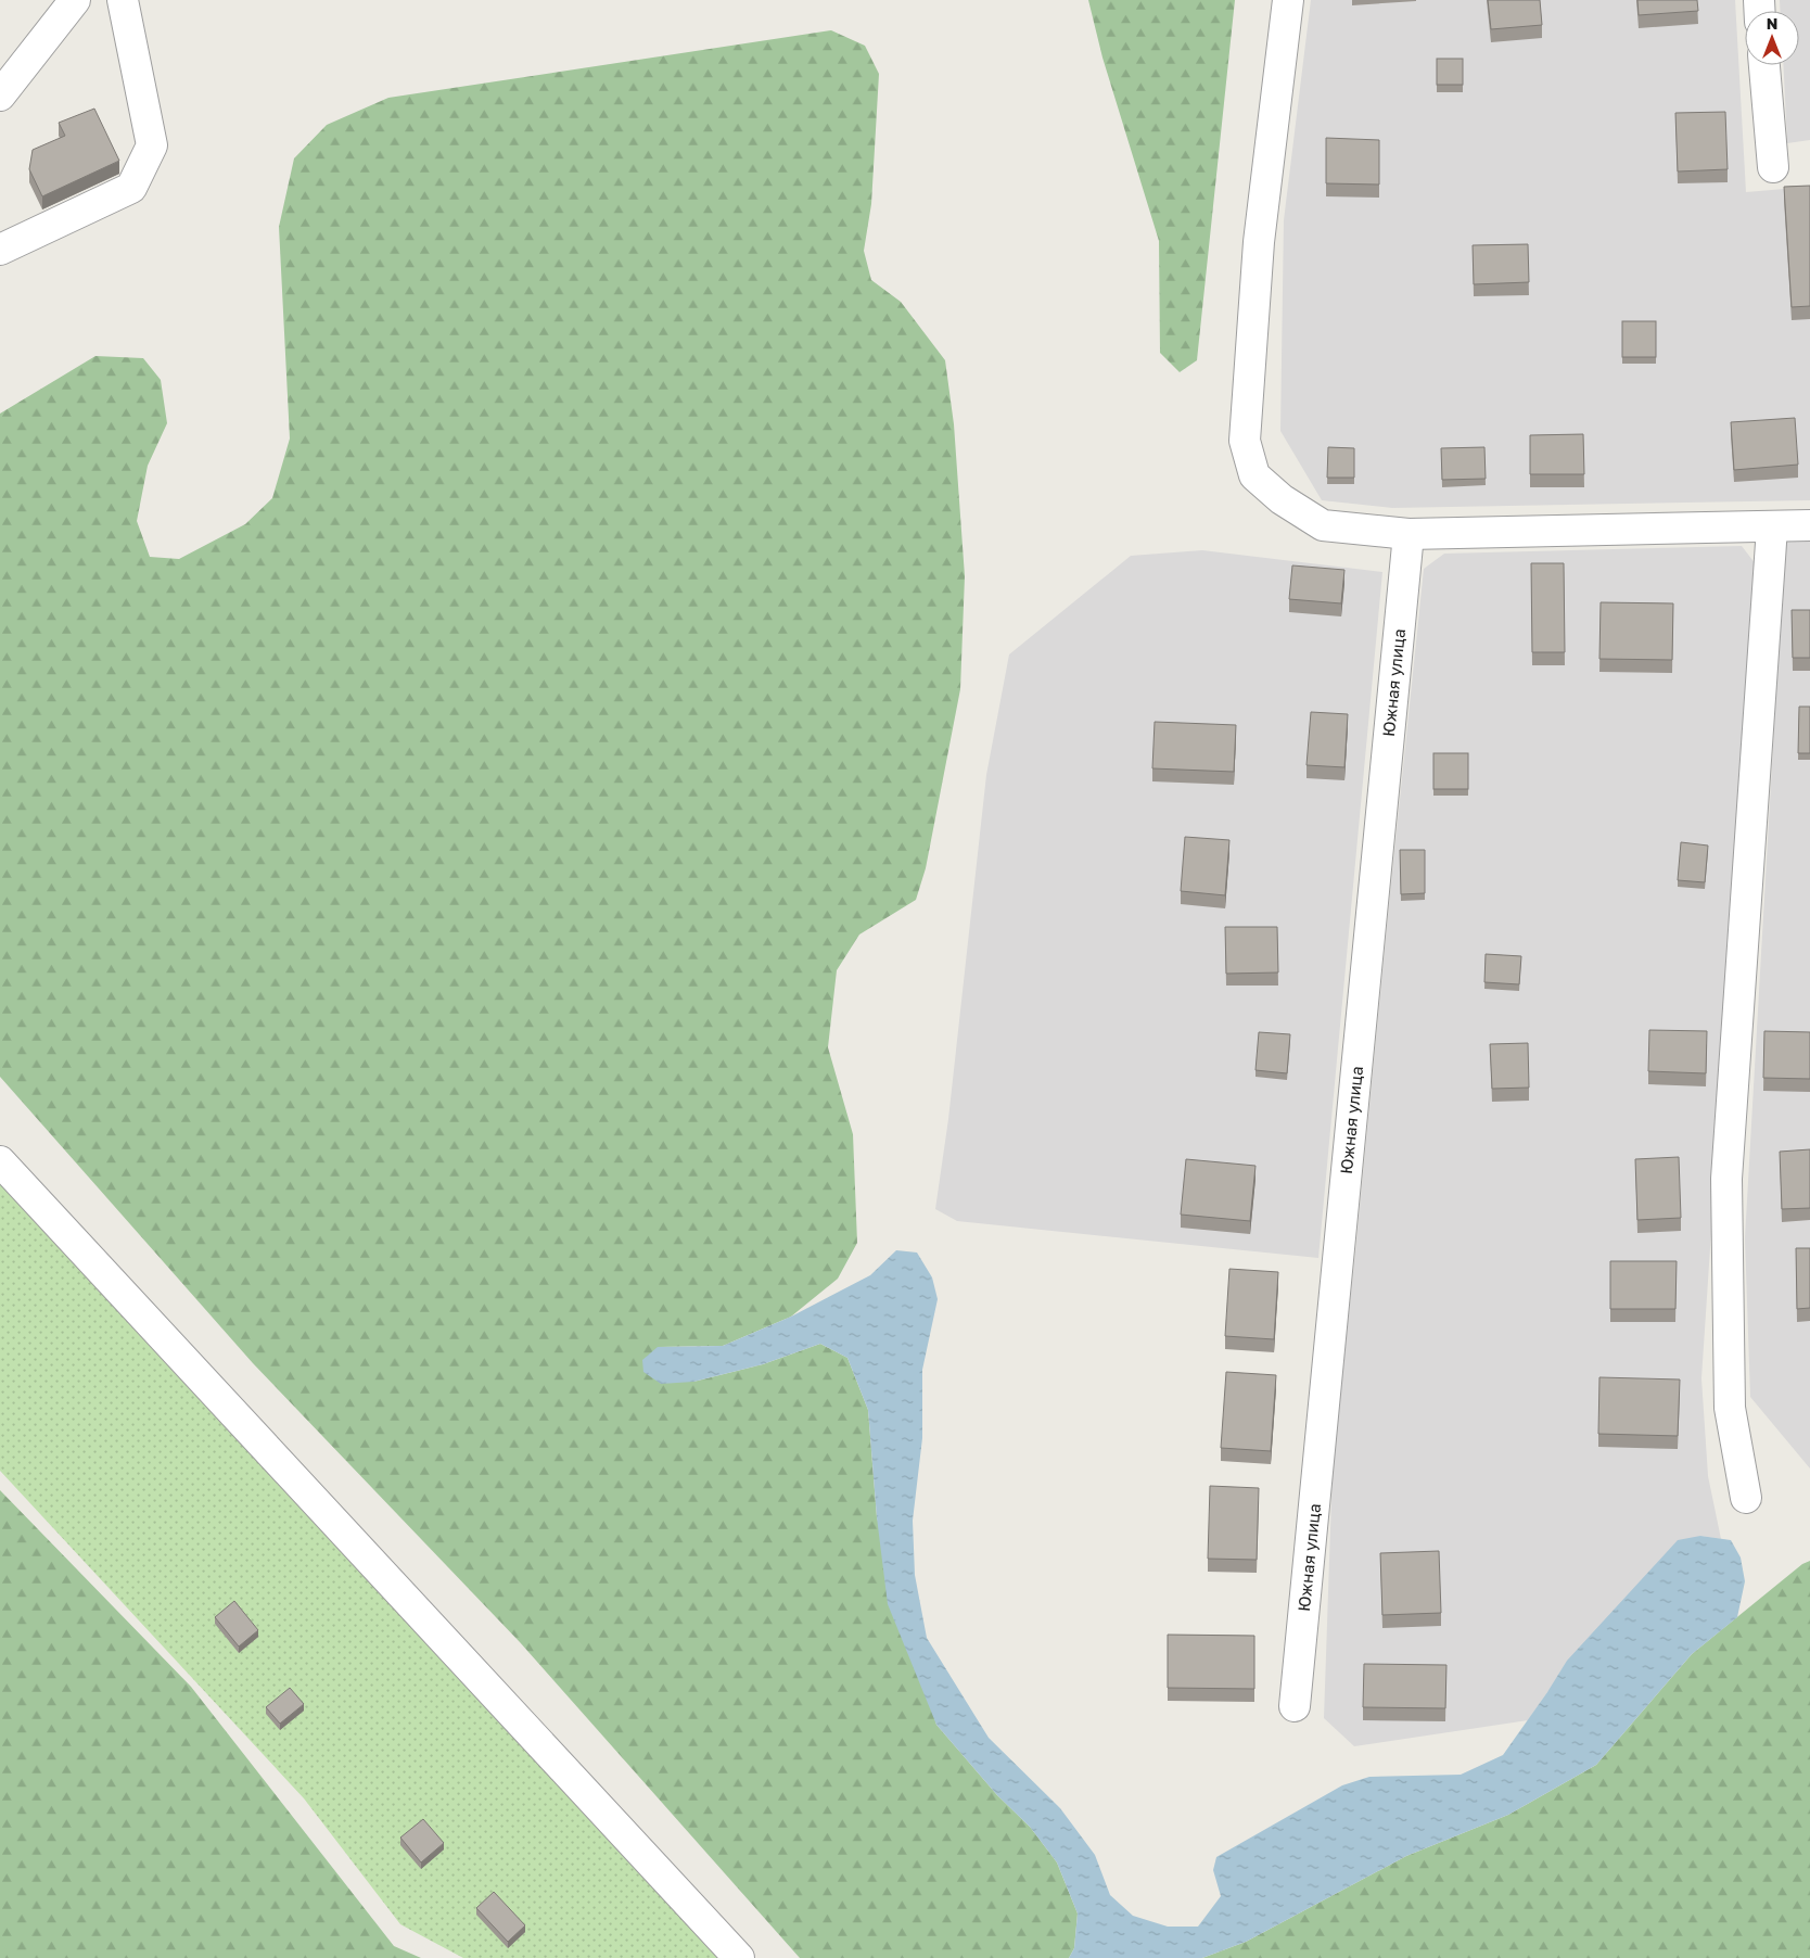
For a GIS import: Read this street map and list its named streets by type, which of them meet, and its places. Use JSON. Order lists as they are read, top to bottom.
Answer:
{
  "streets": {
    "street": ["Южная улица"]
  },
  "north": "top"
}
